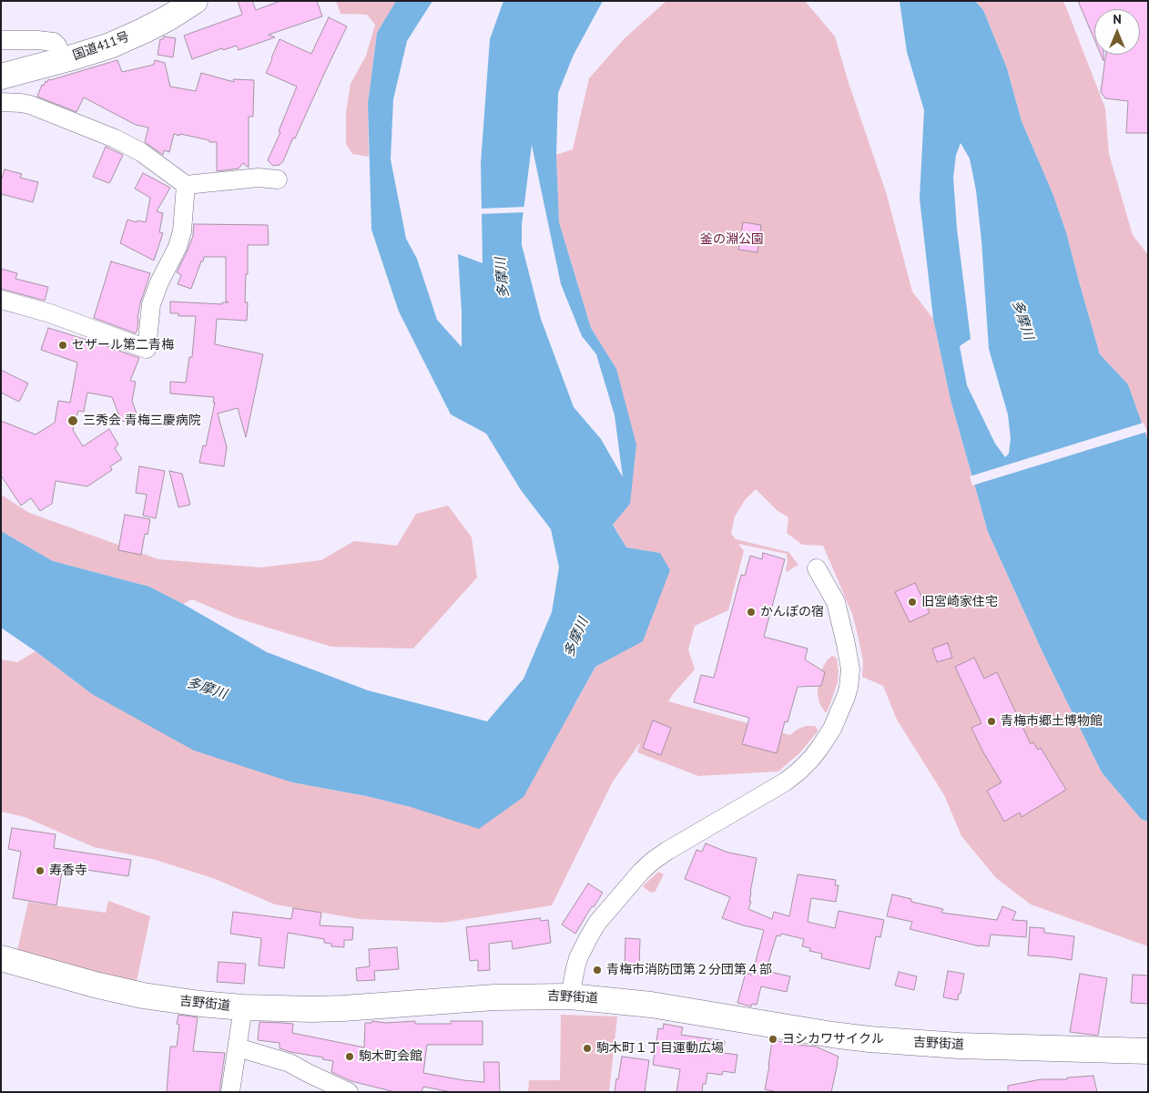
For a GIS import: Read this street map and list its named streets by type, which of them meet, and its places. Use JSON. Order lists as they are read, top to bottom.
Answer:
{
  "streets": {
    "highway": ["国道411号", "吉野街道"]
  },
  "water": ["多摩川"],
  "parks": ["釜の淵公園"],
  "places": [
    "セザール第二青梅",
    "三秀会 青梅三慶病院",
    "旧宮崎家住宅",
    "かんぽの宿",
    "青梅市郷土博物館",
    "寿香寺",
    "青梅市消防団第２分団第４部",
    "ヨシカワサイクル",
    "駒木町１丁目運動広場",
    "駒木町会館"
  ],
  "north": "top"
}
